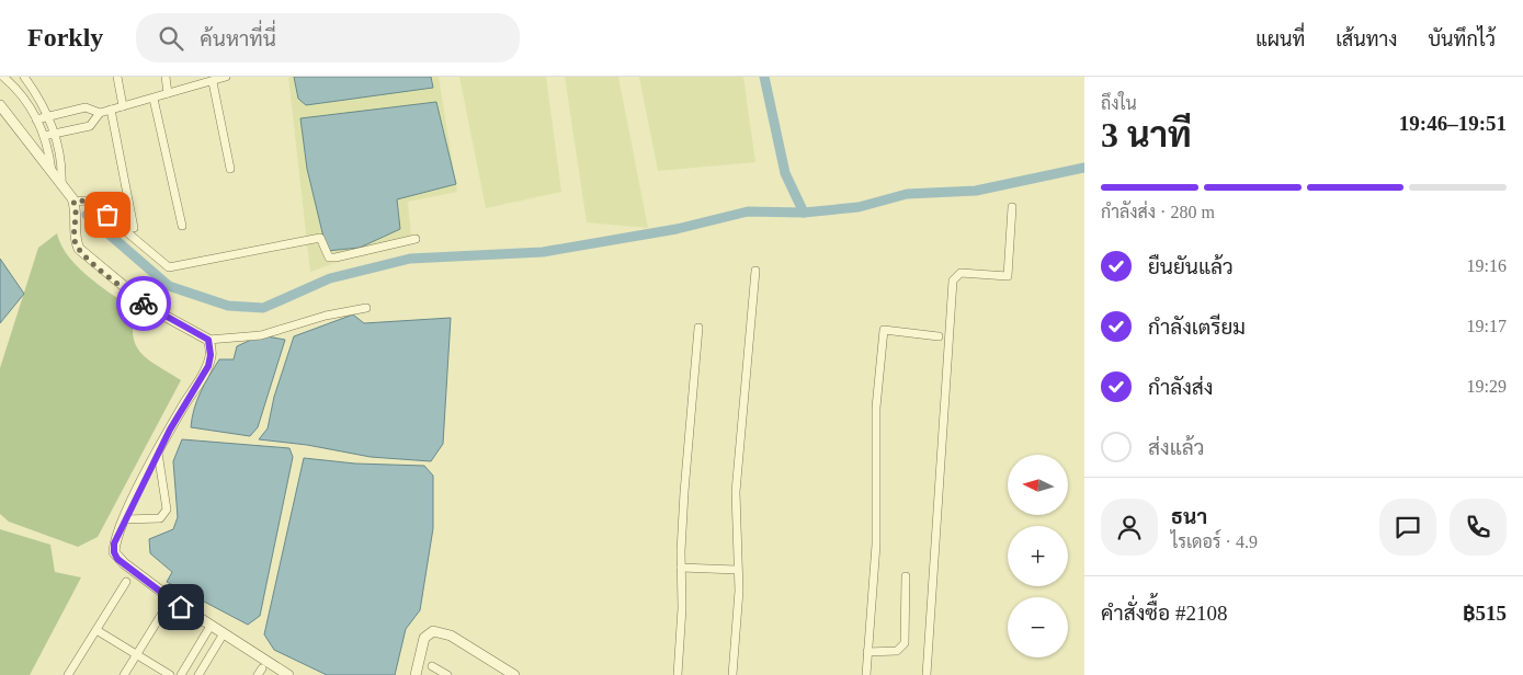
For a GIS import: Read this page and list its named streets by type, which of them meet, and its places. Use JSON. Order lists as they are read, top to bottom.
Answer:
{
  "north": "left",
  "page": {
    "header": "Forkly",
    "search": "ค้นหาที่นี่",
    "nav": ["แผนที่", "เส้นทาง", "บันทึกไว้"],
    "heading": ["3 นาที", "ถึงใน", "19:46–19:51"],
    "panel": [
      "ธนา",
      "ไรเดอร์ · 4.9",
      "คำสั่งซื้อ #2108",
      "฿515"
    ],
    "bar": "กำลังส่ง · 280 m",
    "list": [
      ["ยืนยันแล้ว", "19:16"],
      ["กำลังเตรียม", "19:17"],
      ["กำลังส่ง", "19:29"],
      "ส่งแล้ว"
    ],
    "map_buttons": ["+", "−"]
  }
}
